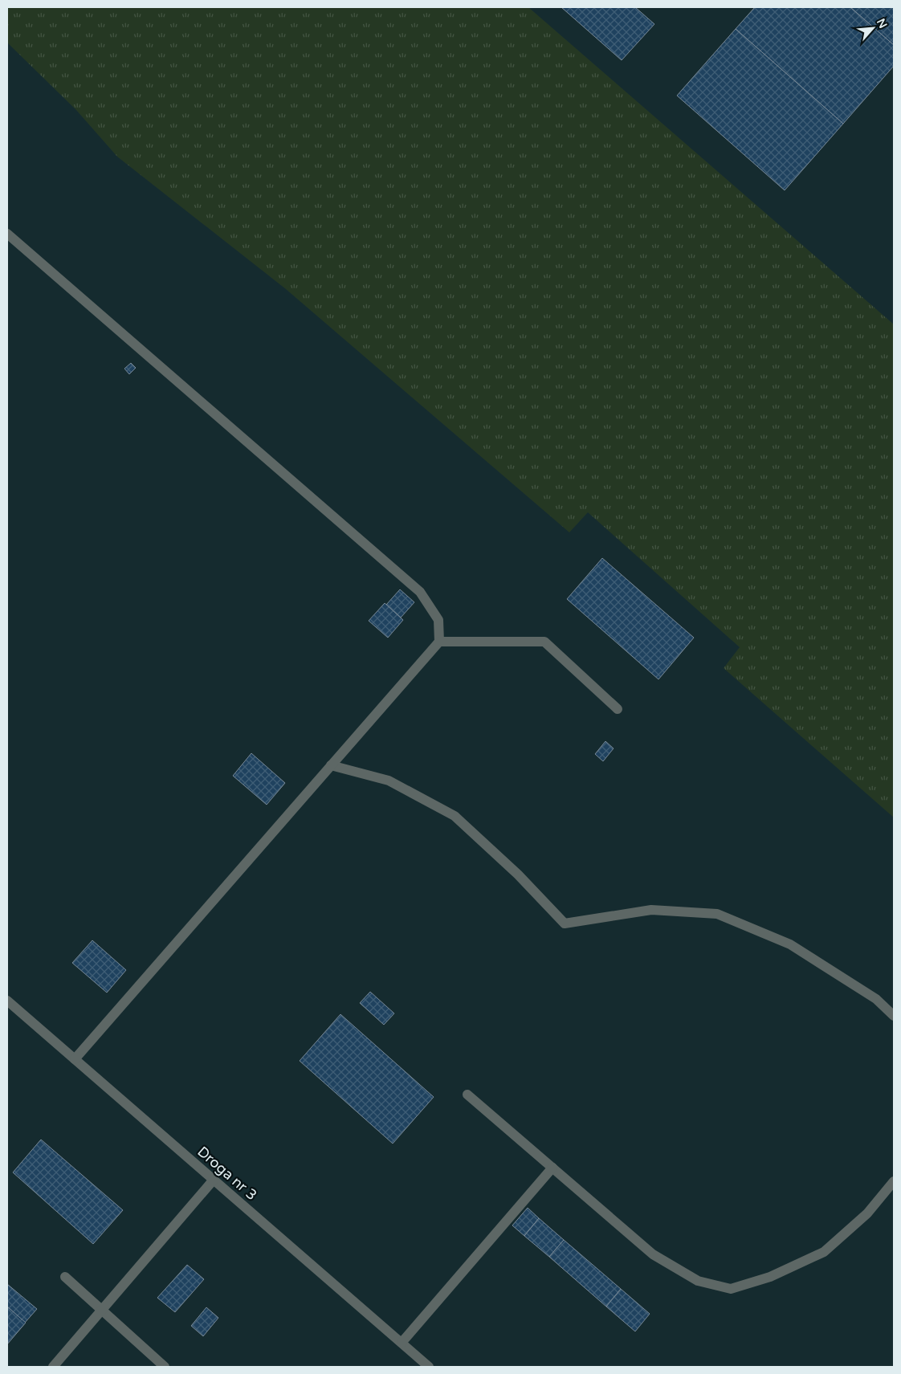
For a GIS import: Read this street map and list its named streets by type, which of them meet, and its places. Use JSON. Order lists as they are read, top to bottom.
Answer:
{
  "streets": {
    "lane": ["Droga nr 3"]
  },
  "north": "top right"
}
